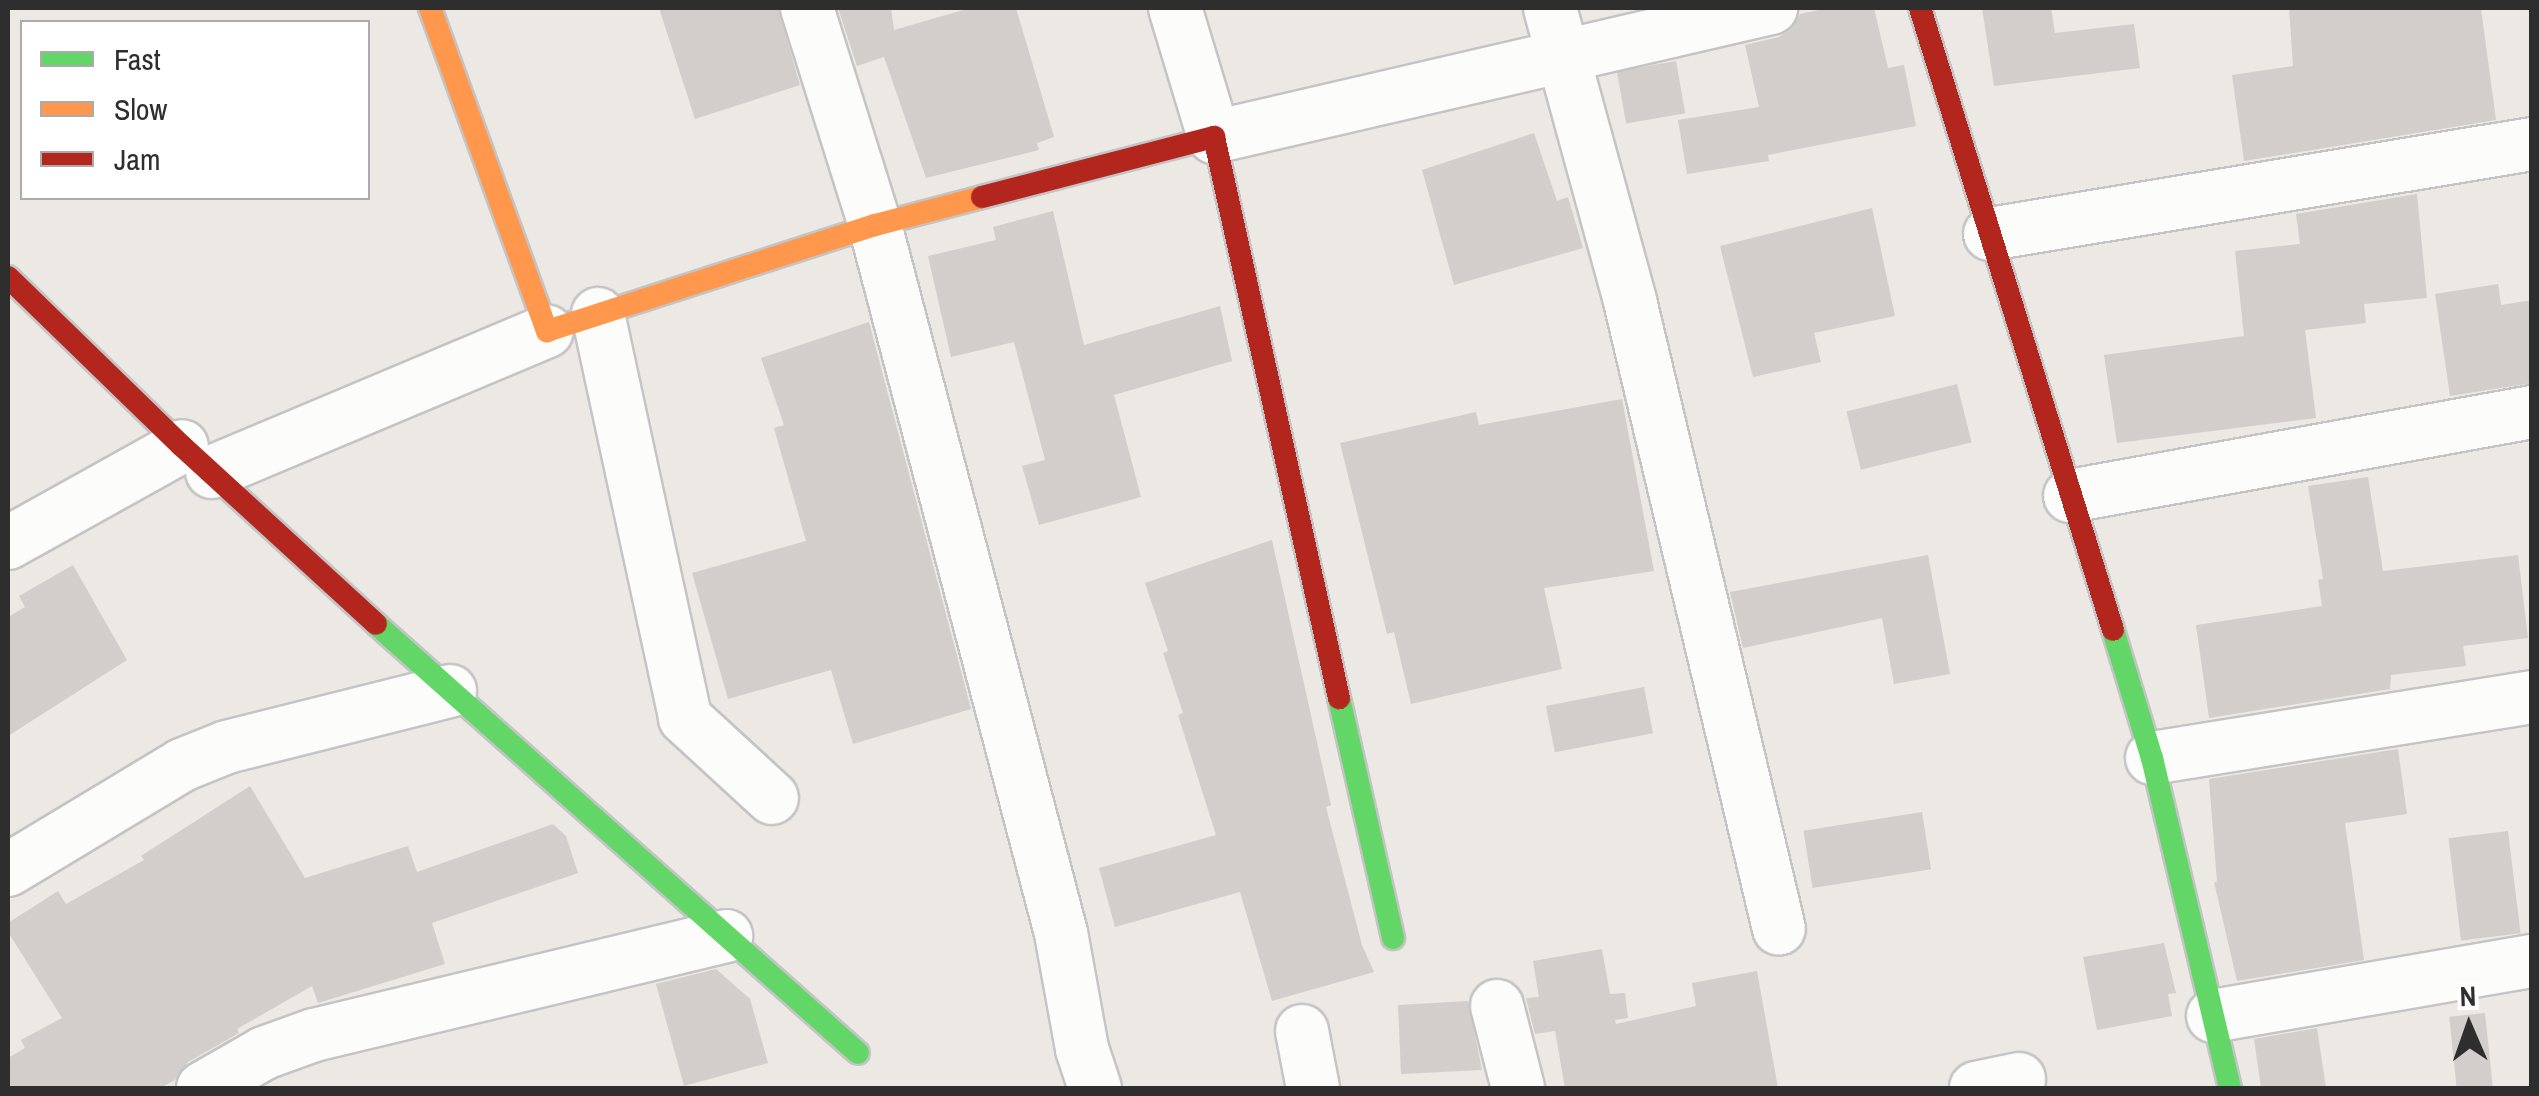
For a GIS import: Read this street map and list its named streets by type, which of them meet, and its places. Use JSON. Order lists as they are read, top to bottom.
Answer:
{
  "legend": ["Fast", "Slow", "Jam"],
  "north": "top"
}
